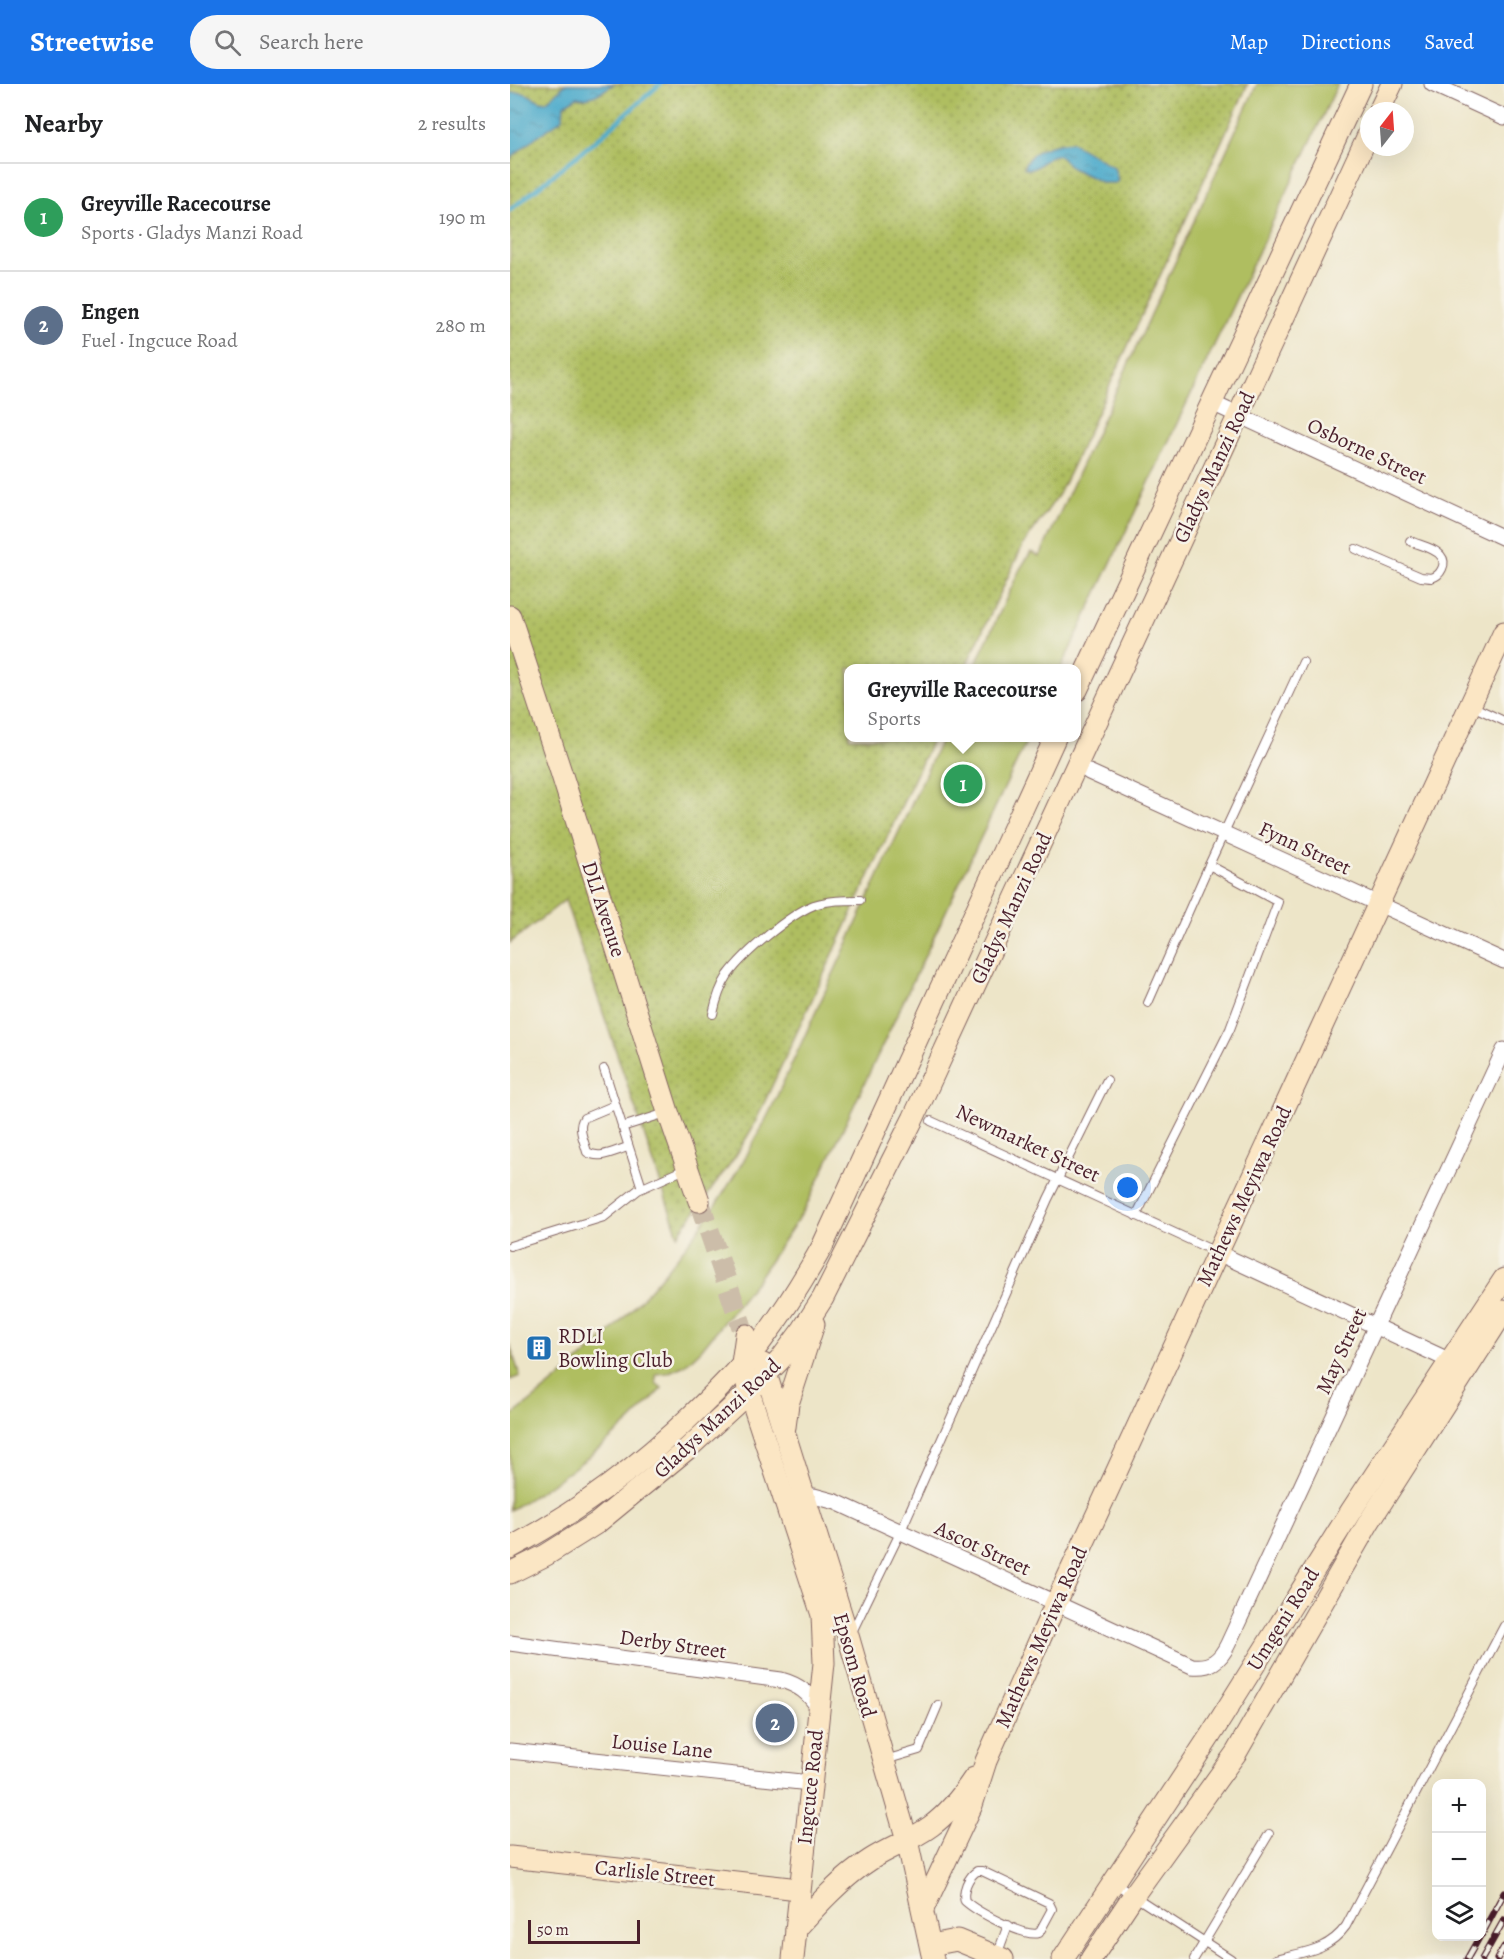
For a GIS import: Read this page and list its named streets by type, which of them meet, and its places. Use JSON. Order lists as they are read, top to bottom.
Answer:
{
  "streets": {
    "main road": [
      "Gladys Manzi Road",
      "DLI Avenue",
      "Mathews Meyiwa Road",
      "Umgeni Road",
      "Epsom Road",
      "Ingcuce Road",
      "Carlisle Street"
    ],
    "street": [
      "Osborne Street",
      "Fynn Street",
      "Newmarket Street",
      "May Street",
      "Ascot Street",
      "Derby Street",
      "Louise Lane"
    ]
  },
  "crossings": [
    ["Osborne Street", "Gladys Manzi Road"],
    ["Gladys Manzi Road", "Fynn Street"],
    ["Gladys Manzi Road", "Newmarket Street"],
    ["Gladys Manzi Road", "Epsom Road"],
    ["Fynn Street", "Mathews Meyiwa Road"],
    ["Newmarket Street", "Mathews Meyiwa Road"],
    ["Newmarket Street", "May Street"],
    ["Newmarket Street", "Umgeni Road"],
    ["Mathews Meyiwa Road", "Ascot Street"],
    ["Mathews Meyiwa Road", "Epsom Road"],
    ["Mathews Meyiwa Road", "Ingcuce Road"],
    ["May Street", "Ascot Street"],
    ["Ascot Street", "Epsom Road"],
    ["Derby Street", "Ingcuce Road"],
    ["Epsom Road", "Ingcuce Road"],
    ["Louise Lane", "Ingcuce Road"],
    ["Ingcuce Road", "Carlisle Street"]
  ],
  "places": {
    "building": ["RDLI Bowling Club"]
  },
  "scale_bar": "50 m",
  "north": "top",
  "page": {
    "header": "Streetwise",
    "search": "Search here",
    "nav": ["Map", "Directions", "Saved"],
    "heading": ["Nearby", "2 results"],
    "list": [
      {
        "mark": "1",
        "name": "Greyville Racecourse",
        "note": "Sports · Gladys Manzi Road",
        "value": "190 m"
      },
      {
        "mark": "2",
        "name": "Engen",
        "note": "Fuel · Ingcuce Road",
        "value": "280 m"
      }
    ],
    "popup": ["Greyville Racecourse", "Sports"],
    "pins": ["1", "2"],
    "map_buttons": ["+", "−"],
    "scale": "50 m"
  }
}
